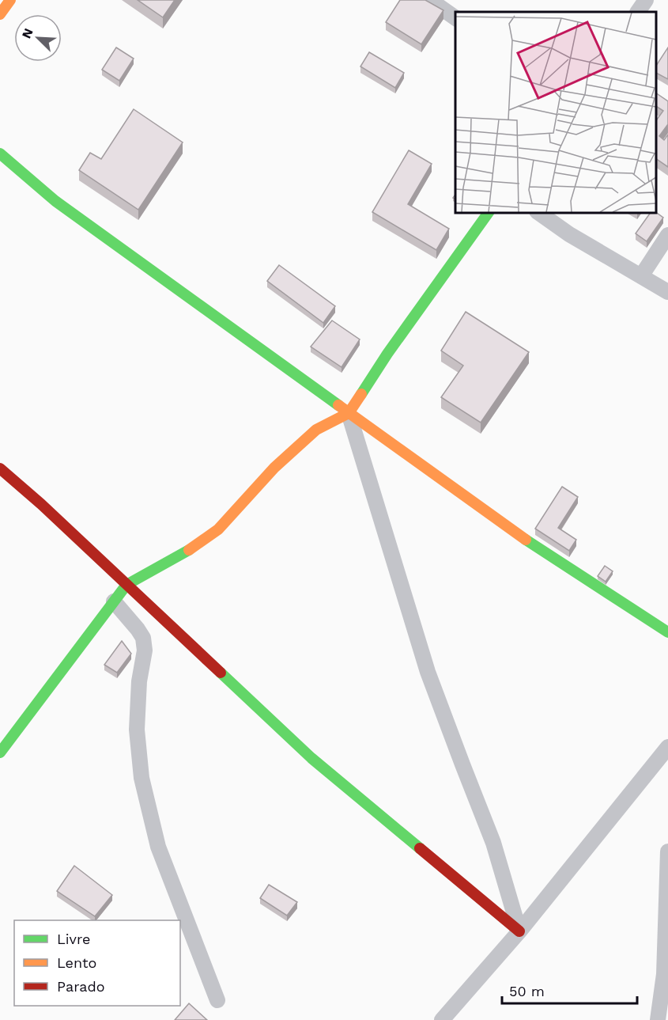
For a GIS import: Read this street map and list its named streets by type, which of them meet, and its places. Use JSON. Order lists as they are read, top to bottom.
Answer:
{
  "legend": ["Livre", "Lento", "Parado"],
  "scale_bar": "50 m",
  "north": "top left"
}
